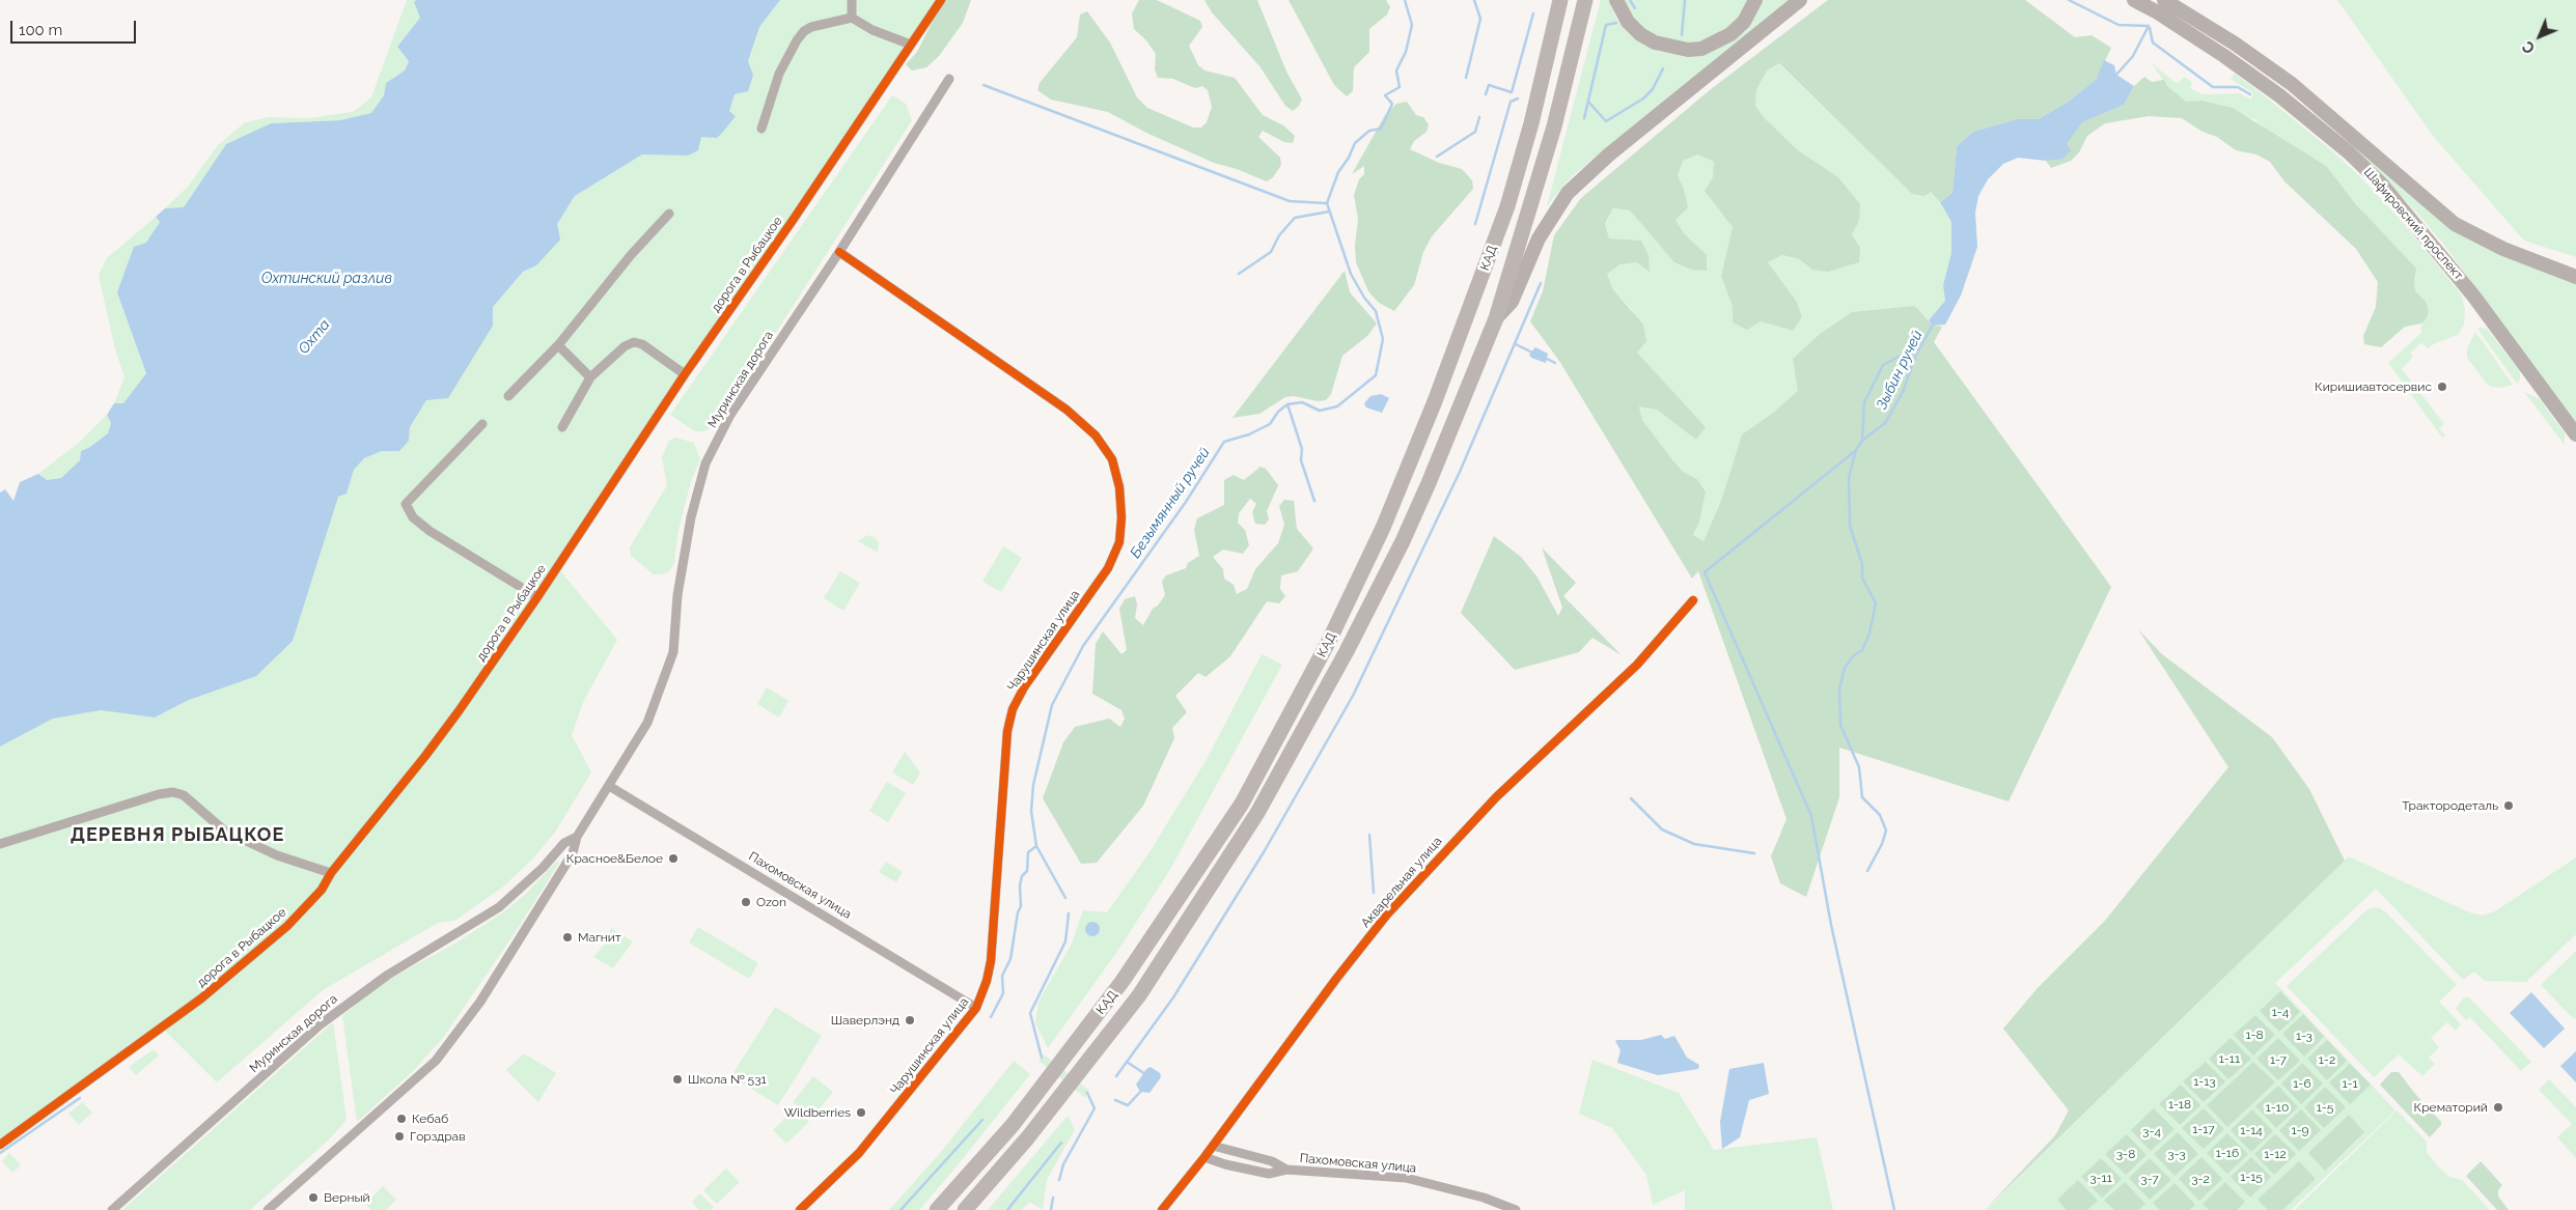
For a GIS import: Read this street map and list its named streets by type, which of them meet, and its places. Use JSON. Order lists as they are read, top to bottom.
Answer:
{
  "streets": {
    "highway": ["КАД"],
    "main road": ["Шафировский проспект"],
    "street": [
      "дорога в Рыбацкое",
      "Муринская дорога",
      "Чарушинская улица",
      "Акварельная улица",
      "Пахомовская улица"
    ]
  },
  "crossings": [
    ["Муринская дорога", "Чарушинская улица"],
    ["Муринская дорога", "Пахомовская улица"],
    ["Чарушинская улица", "Пахомовская улица"],
    ["Акварельная улица", "Пахомовская улица"]
  ],
  "districts": ["ДЕРЕВНЯ РЫБАЦКОЕ"],
  "water": [
    "Охтинский разлив",
    "Охта",
    "Зыбин ручей",
    "Безымянный ручей"
  ],
  "parks": [
    "1-4",
    "1-8",
    "1-3",
    "1-11",
    "1-7",
    "1-2",
    "1-13",
    "1-6",
    "1-1",
    "1-18",
    "1-10",
    "1-5",
    "1-17",
    "1-14",
    "1-9",
    "3-4",
    "1-16",
    "3-8",
    "3-3",
    "1-12",
    "1-15",
    "3-11",
    "3-7",
    "3-2"
  ],
  "places": [
    "Киришиавтосервис",
    "Трактородеталь",
    "Красное&Белое",
    "Ozon",
    "Магнит",
    "Шаверлэнд",
    "Школа № 531",
    "Крематорий",
    "Wildberries",
    "Кебаб",
    "Горздрав",
    "Верный"
  ],
  "scale_bar": "100 m",
  "north": "bottom left"
}
